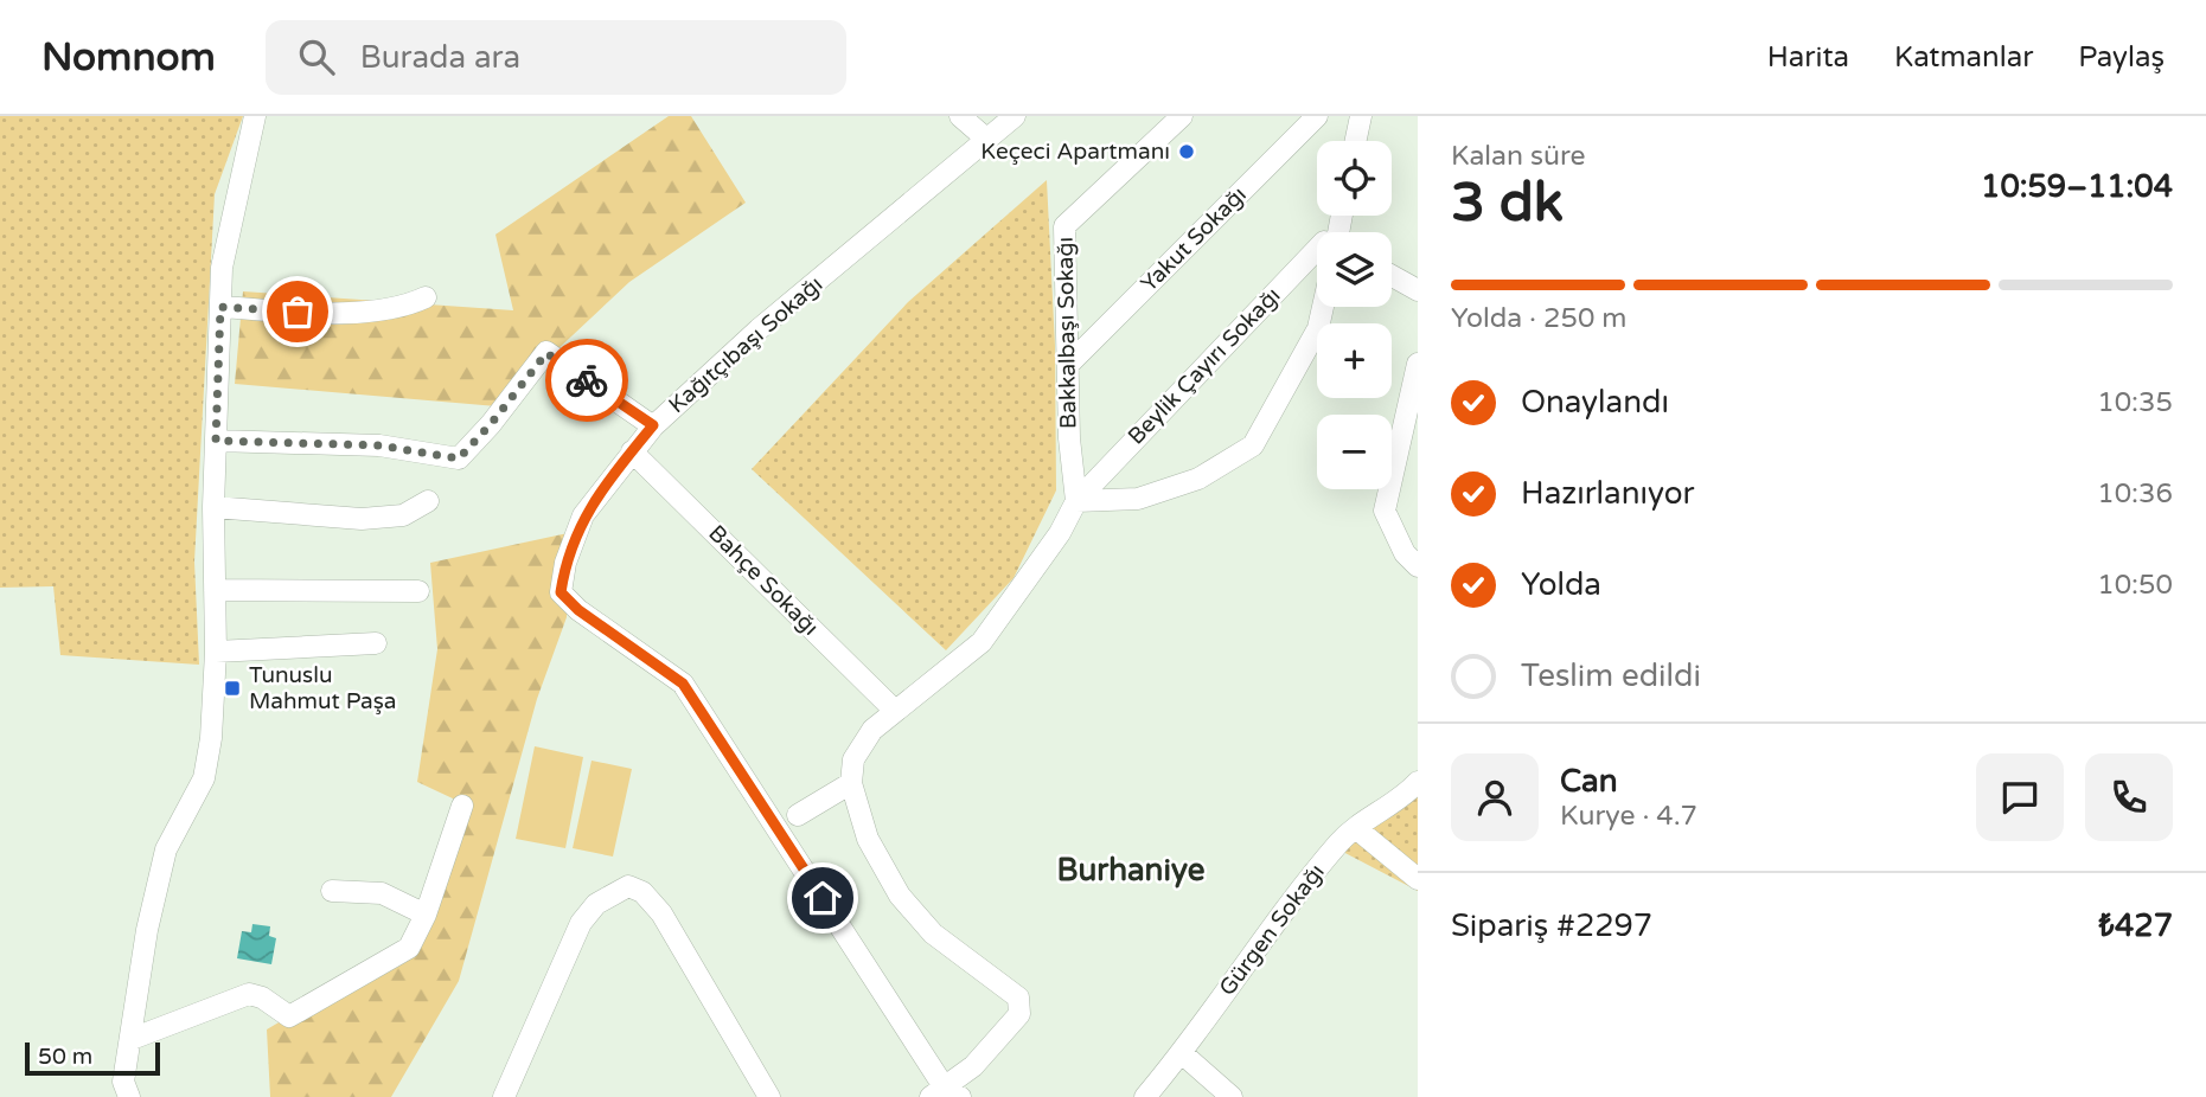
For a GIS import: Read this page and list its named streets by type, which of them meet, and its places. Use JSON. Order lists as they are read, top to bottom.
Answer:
{
  "streets": {
    "street": [
      "Yakut Sokağı",
      "Bakkalbaşı Sokağı",
      "Kağıtçıbaşı Sokağı",
      "Beylik Çayırı Sokağı",
      "Bahçe Sokağı",
      "Gürgen Sokağı"
    ]
  },
  "crossings": [
    ["Yakut Sokağı", "Bakkalbaşı Sokağı"],
    ["Bakkalbaşı Sokağı", "Beylik Çayırı Sokağı"],
    ["Kağıtçıbaşı Sokağı", "Bahçe Sokağı"]
  ],
  "districts": ["Burhaniye"],
  "places": {
    "other": ["Keçeci Apartmanı"],
    "transit": ["Tunuslu Mahmut Paşa"]
  },
  "scale_bar": "50 m",
  "page": {
    "header": "Nomnom",
    "search": "Burada ara",
    "nav": ["Harita", "Katmanlar", "Paylaş"],
    "heading": ["3 dk", "Kalan süre", "10:59–11:04"],
    "panel": [
      "Can",
      "Kurye · 4.7",
      "Sipariş #2297",
      "₺427"
    ],
    "map_buttons": ["+", "−"],
    "bar": "Yolda · 250 m",
    "list": [
      ["Onaylandı", "10:35"],
      ["Hazırlanıyor", "10:36"],
      ["Yolda", "10:50"],
      "Teslim edildi"
    ],
    "scale": "50 m"
  }
}
